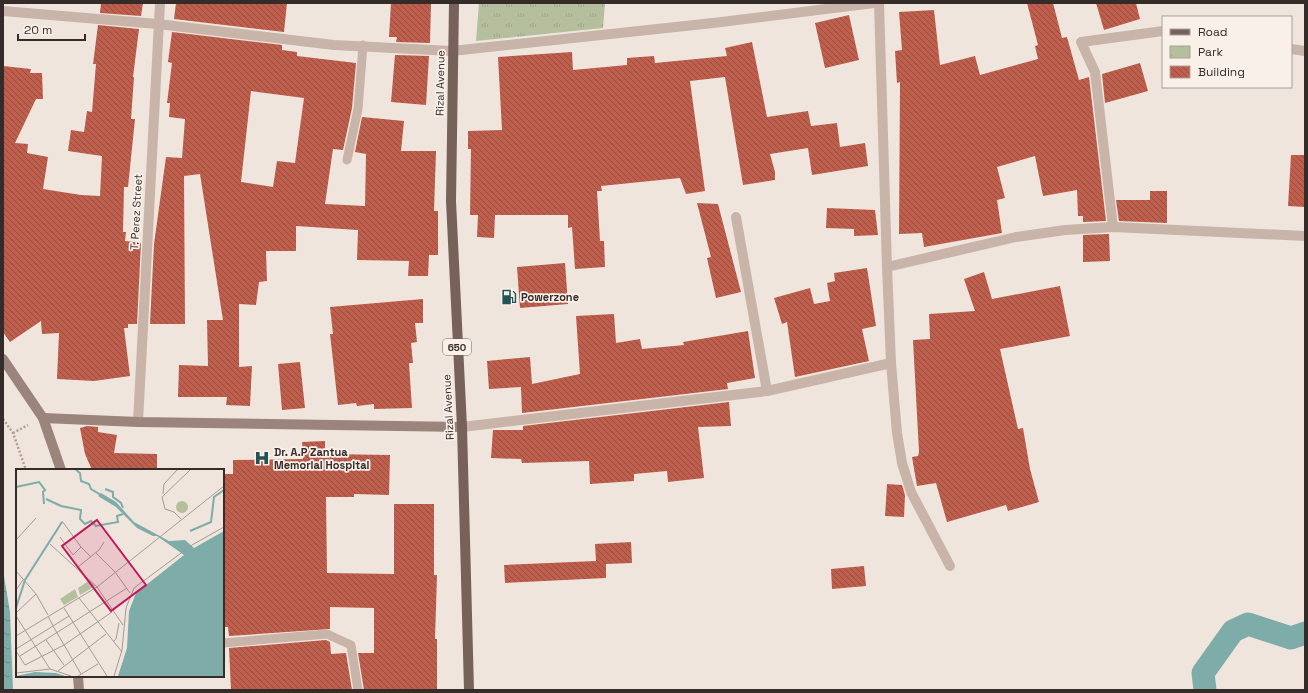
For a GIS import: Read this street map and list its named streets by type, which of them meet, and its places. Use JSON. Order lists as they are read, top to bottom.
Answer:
{
  "streets": {
    "main road": ["Rizal Avenue", "650"],
    "street": ["T. Perez Street"]
  },
  "places": {
    "fuel station": ["Powerzone"],
    "hospital": ["Dr. A.P Zantua Memorial Hospital"]
  },
  "legend": ["Road", "Park", "Building"],
  "scale_bar": "20 m"
}
